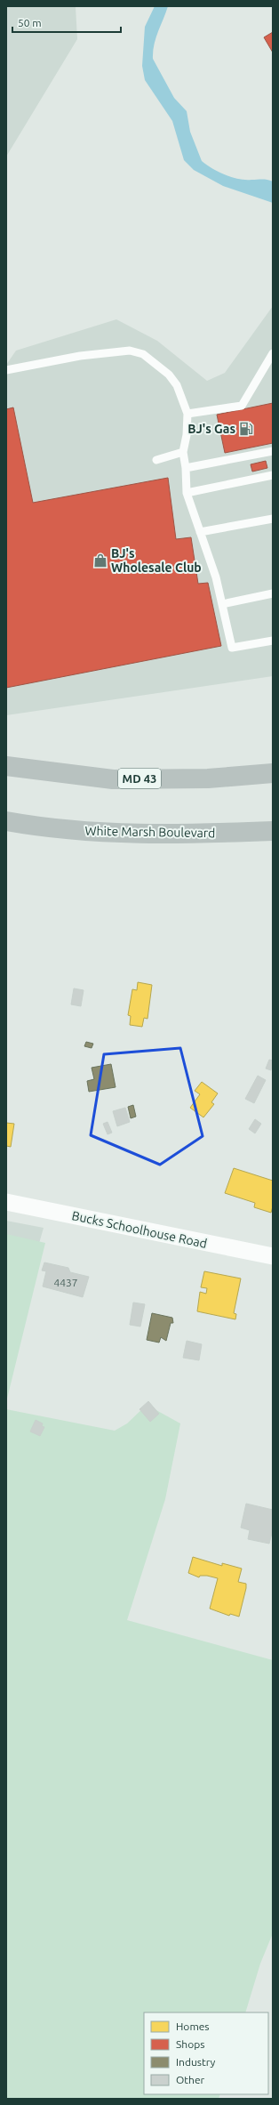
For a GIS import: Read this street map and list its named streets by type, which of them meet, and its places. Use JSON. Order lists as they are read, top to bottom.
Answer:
{
  "streets": {
    "highway": ["MD 43", "White Marsh Boulevard"],
    "street": ["Bucks Schoolhouse Road"]
  },
  "places": {
    "fuel station": ["BJ's Gas"],
    "shop": ["BJ's Wholesale Club"]
  },
  "house_numbers": ["4437"],
  "legend": [
    "Homes",
    "Shops",
    "Industry",
    "Other"
  ],
  "scale_bar": "50 m"
}
